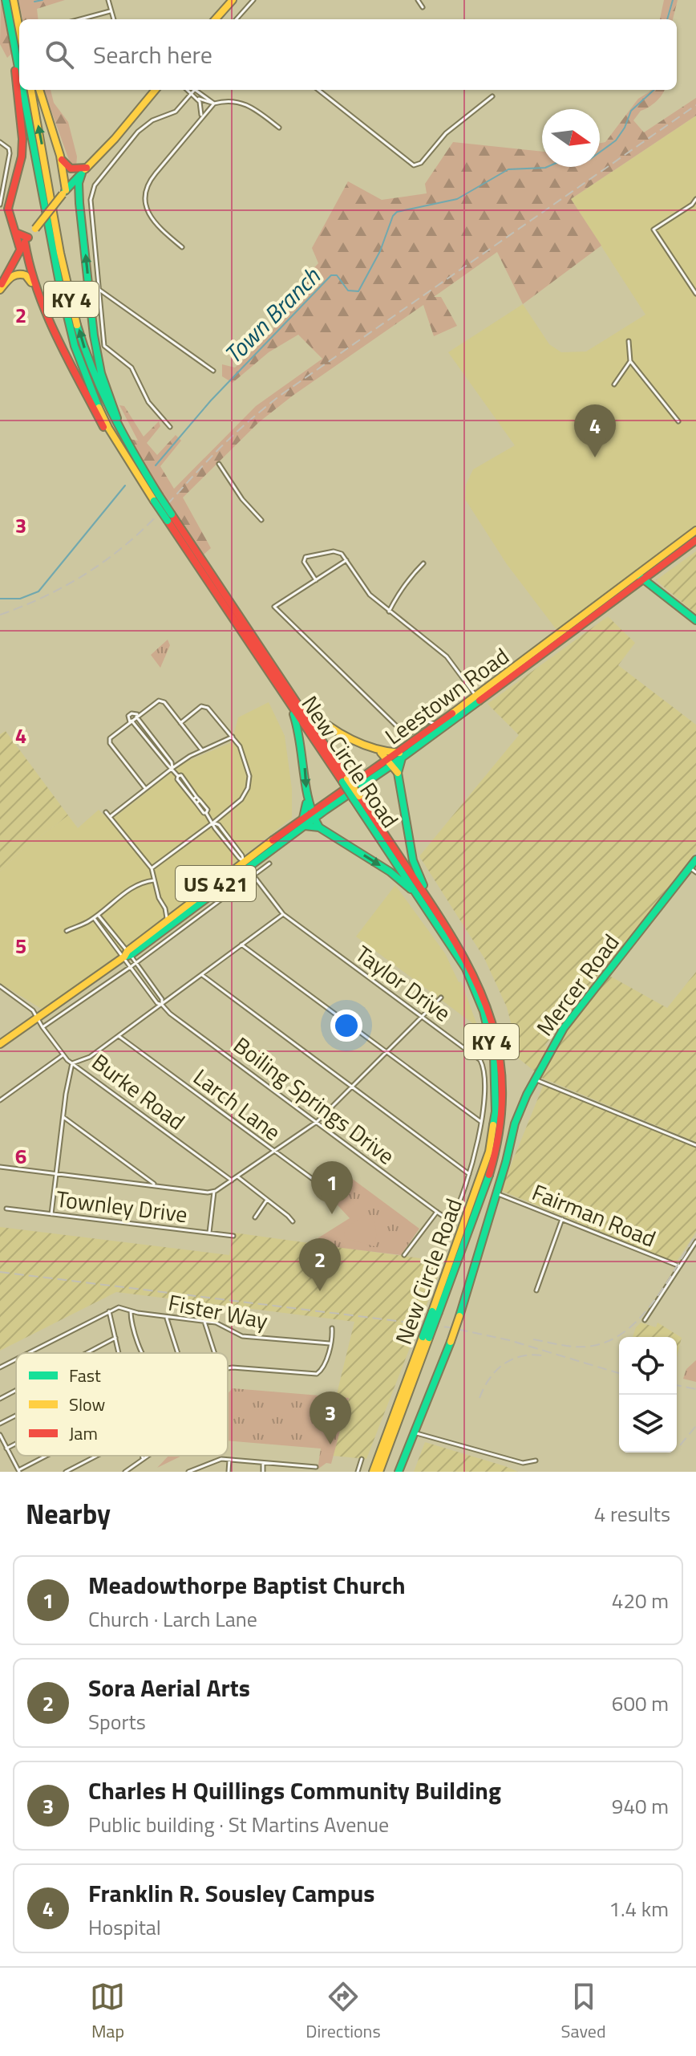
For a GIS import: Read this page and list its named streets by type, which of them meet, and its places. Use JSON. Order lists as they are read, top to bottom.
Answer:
{
  "streets": {
    "main road": [
      "KY 4",
      "Leestown Road",
      "New Circle Road",
      "US 421",
      "Mercer Road"
    ],
    "street": [
      "Taylor Drive",
      "Burke Road",
      "Boiling Springs Drive",
      "Larch Lane",
      "Townley Drive",
      "Fairman Road",
      "Fister Way"
    ]
  },
  "crossings": [
    ["Leestown Road", "Taylor Drive"],
    ["Leestown Road", "Burke Road"],
    ["Leestown Road", "Boiling Springs Drive"],
    ["Taylor Drive", "Boiling Springs Drive"],
    ["Mercer Road", "Fairman Road"]
  ],
  "water": ["Town Branch"],
  "legend": ["Fast", "Slow", "Jam"],
  "north": "right",
  "page": {
    "search": "Search here",
    "pins": [
      "4",
      "1",
      "2",
      "3"
    ],
    "heading": ["Nearby", "4 results"],
    "list": [
      {
        "mark": "1",
        "name": "Meadowthorpe Baptist Church",
        "note": "Church · Larch Lane",
        "value": "420 m"
      },
      {
        "mark": "2",
        "name": "Sora Aerial Arts",
        "note": "Sports",
        "value": "600 m"
      },
      {
        "mark": "3",
        "name": "Charles H Quillings Community Building",
        "note": "Public building · St Martins Avenue",
        "value": "940 m"
      },
      {
        "mark": "4",
        "name": "Franklin R. Sousley Campus",
        "note": "Hospital",
        "value": "1.4 km"
      }
    ],
    "nav": ["Map", "Directions", "Saved"]
  },
  "grid": {
    "rows": [
      "2",
      "3",
      "4",
      "5",
      "6"
    ]
  }
}
